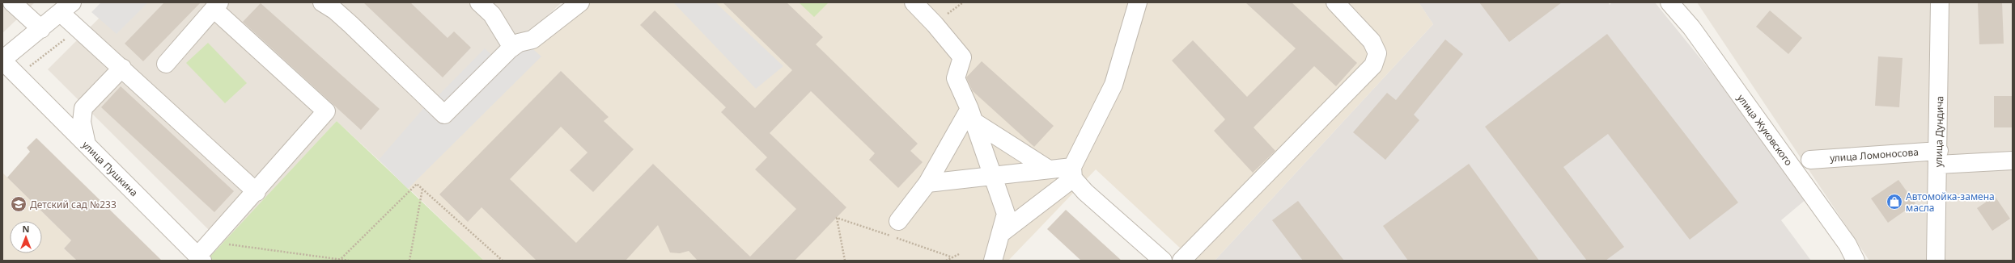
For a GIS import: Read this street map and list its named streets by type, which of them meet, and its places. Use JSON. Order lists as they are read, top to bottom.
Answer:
{
  "streets": {
    "street": [
      "улица Жуковского",
      "улица Дундича",
      "улица Ломоносова",
      "улица Пушкина"
    ]
  },
  "crossings": [
    ["улица Дундича", "улица Ломоносова"]
  ],
  "places": {
    "shop": ["Автомойка-замена масла"],
    "school or university": ["Детский сад №233"]
  },
  "north": "top"
}
